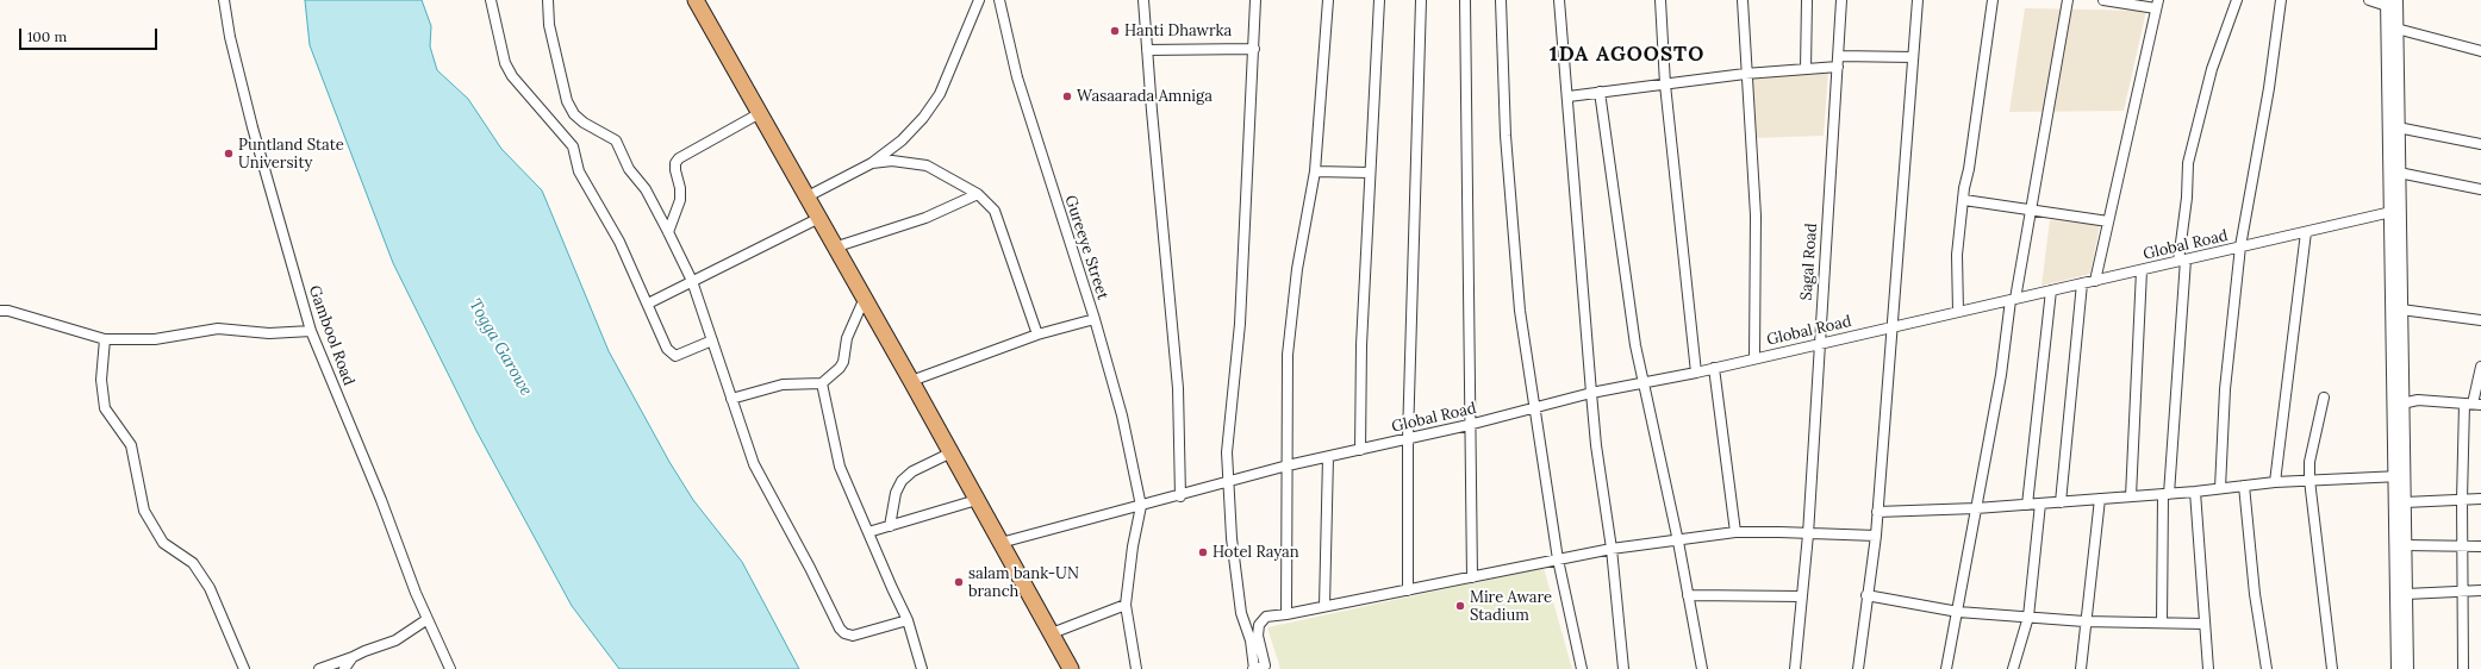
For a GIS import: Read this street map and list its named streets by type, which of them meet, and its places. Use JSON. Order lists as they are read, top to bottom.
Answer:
{
  "streets": {
    "street": [
      "Global Road",
      "Gureeye Street",
      "Sagal Road",
      "Gambool Road"
    ]
  },
  "crossings": [
    ["Global Road", "Gureeye Street"],
    ["Global Road", "Sagal Road"]
  ],
  "districts": ["1DA AGOOSTO"],
  "water": ["Togga Garowe"],
  "places": [
    "Hanti Dhawrka",
    "Wasaarada Amniga",
    "Puntland State University",
    "Hotel Rayan",
    "salam bank-UN branch",
    "Mire Aware Stadium"
  ],
  "scale_bar": "100 m"
}
